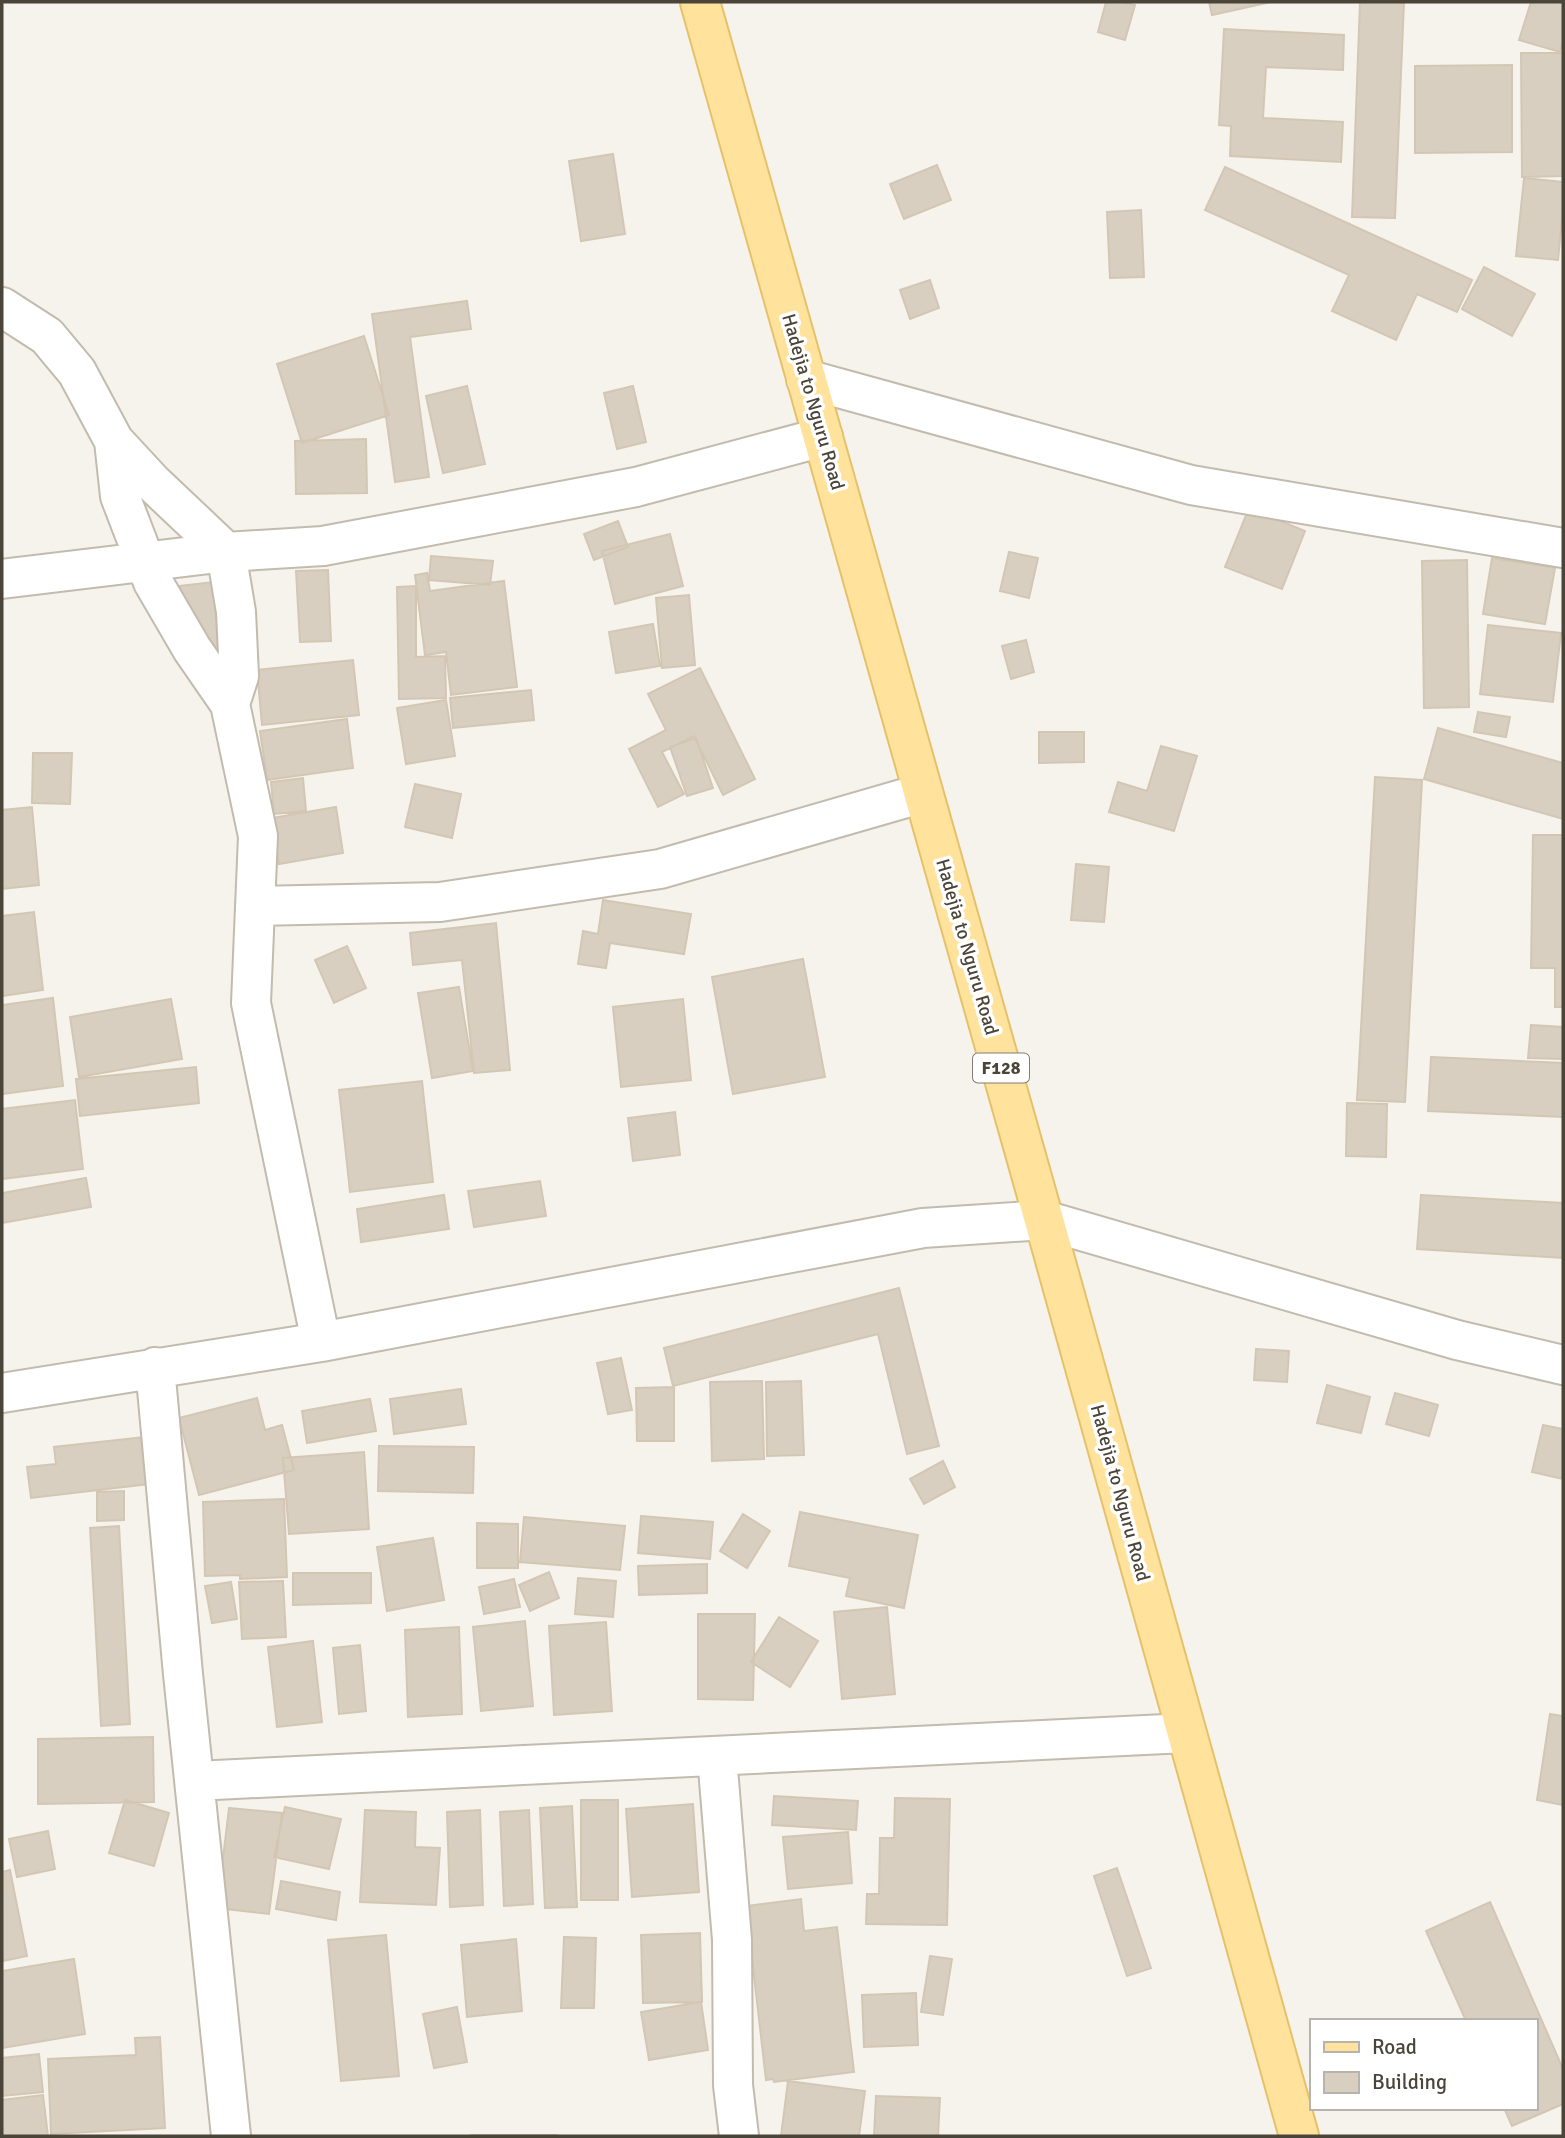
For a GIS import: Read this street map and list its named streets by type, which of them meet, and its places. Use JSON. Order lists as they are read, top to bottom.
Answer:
{
  "streets": {
    "main road": ["Hadejia to Nguru Road", "F128"]
  },
  "legend": ["Road", "Building"]
}
